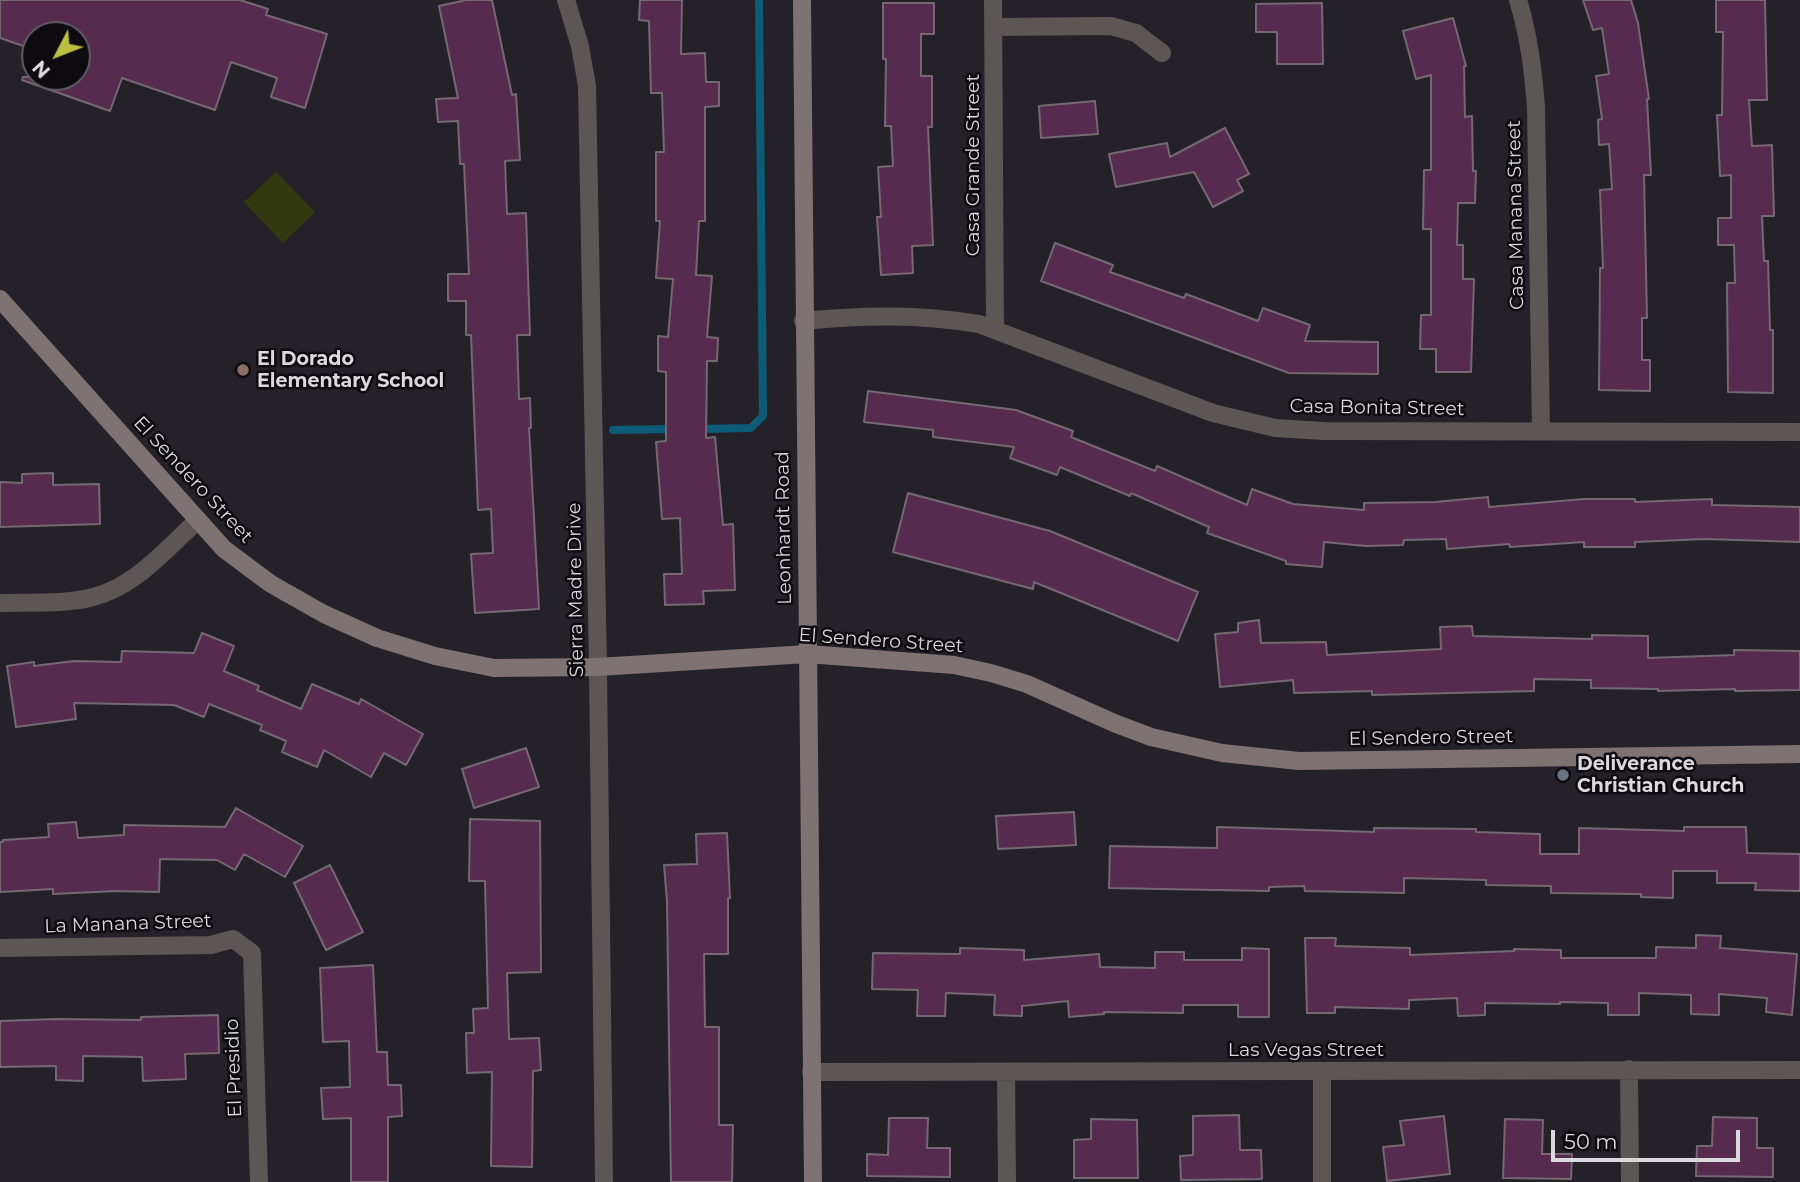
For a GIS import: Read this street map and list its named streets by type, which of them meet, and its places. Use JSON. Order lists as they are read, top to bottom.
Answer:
{
  "streets": {
    "street": [
      "Casa Grande Street",
      "Casa Manana Street",
      "Casa Bonita Street",
      "El Sendero Street",
      "Leonhardt Road",
      "Sierra Madre Drive",
      "La Manana Street",
      "Las Vegas Street",
      "El Presidio"
    ]
  },
  "crossings": [
    ["Casa Grande Street", "Casa Bonita Street"],
    ["Casa Manana Street", "Casa Bonita Street"],
    ["Casa Bonita Street", "Leonhardt Road"],
    ["El Sendero Street", "Leonhardt Road"],
    ["El Sendero Street", "Sierra Madre Drive"],
    ["Leonhardt Road", "Las Vegas Street"],
    ["La Manana Street", "El Presidio"]
  ],
  "places": ["El Dorado Elementary School", "Deliverance Christian Church"],
  "scale_bar": "50 m",
  "north": "bottom left"
}
